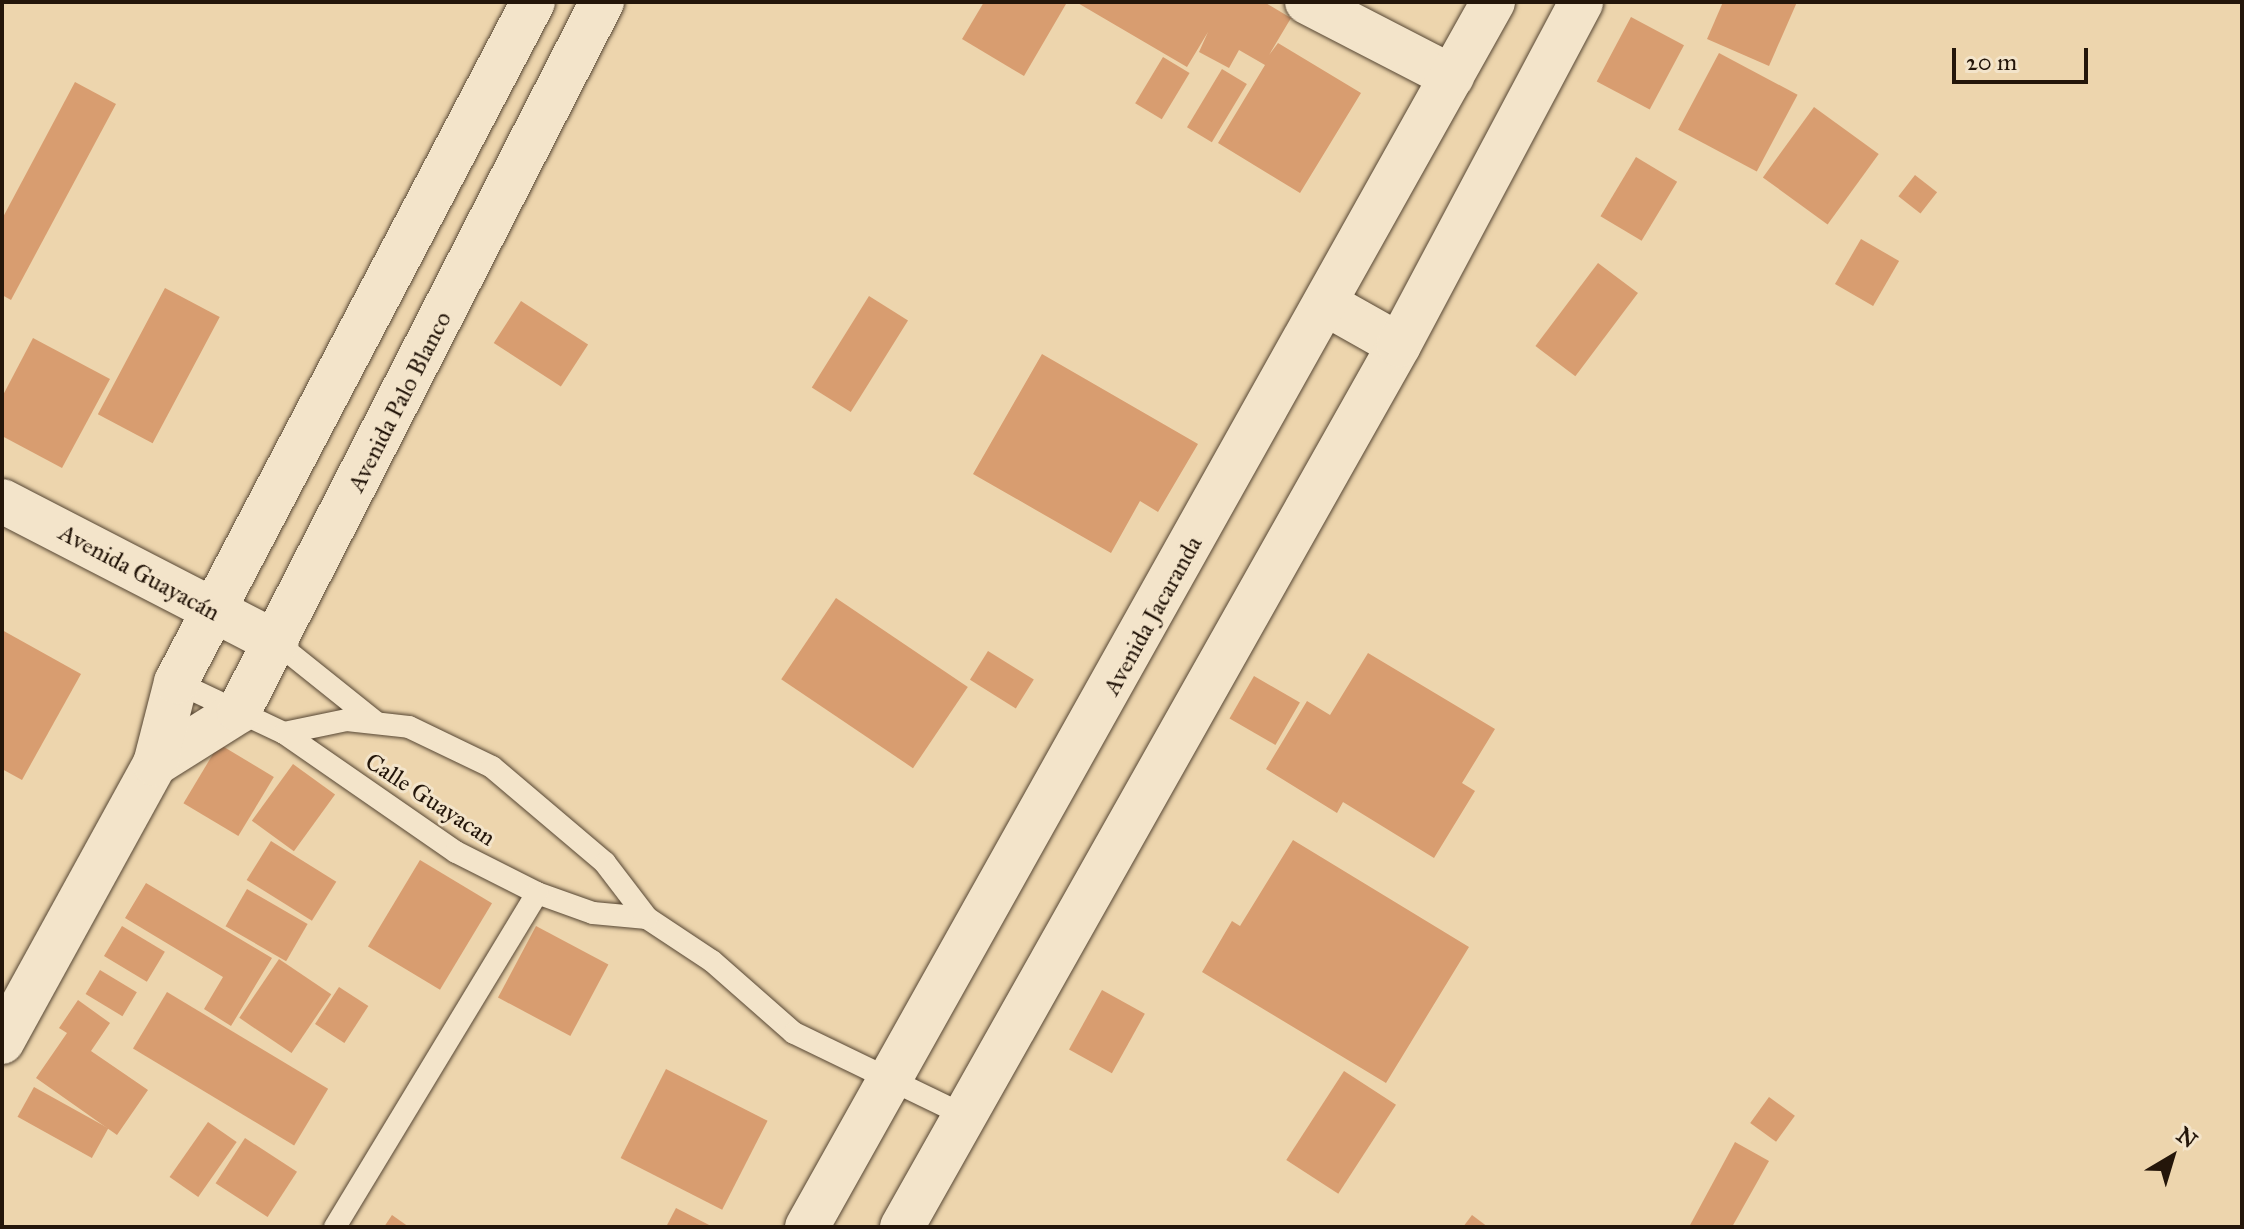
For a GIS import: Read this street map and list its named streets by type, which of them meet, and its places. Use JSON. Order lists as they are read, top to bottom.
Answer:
{
  "streets": {
    "street": ["Avenida Palo Blanco", "Avenida Guayacán", "Avenida Jacaranda"],
    "lane": ["Calle Guayacan"]
  },
  "crossings": [
    ["Avenida Palo Blanco", "Avenida Guayacán"],
    ["Avenida Palo Blanco", "Calle Guayacan"],
    ["Avenida Jacaranda", "Calle Guayacan"]
  ],
  "scale_bar": "20 m",
  "north": "top right"
}
